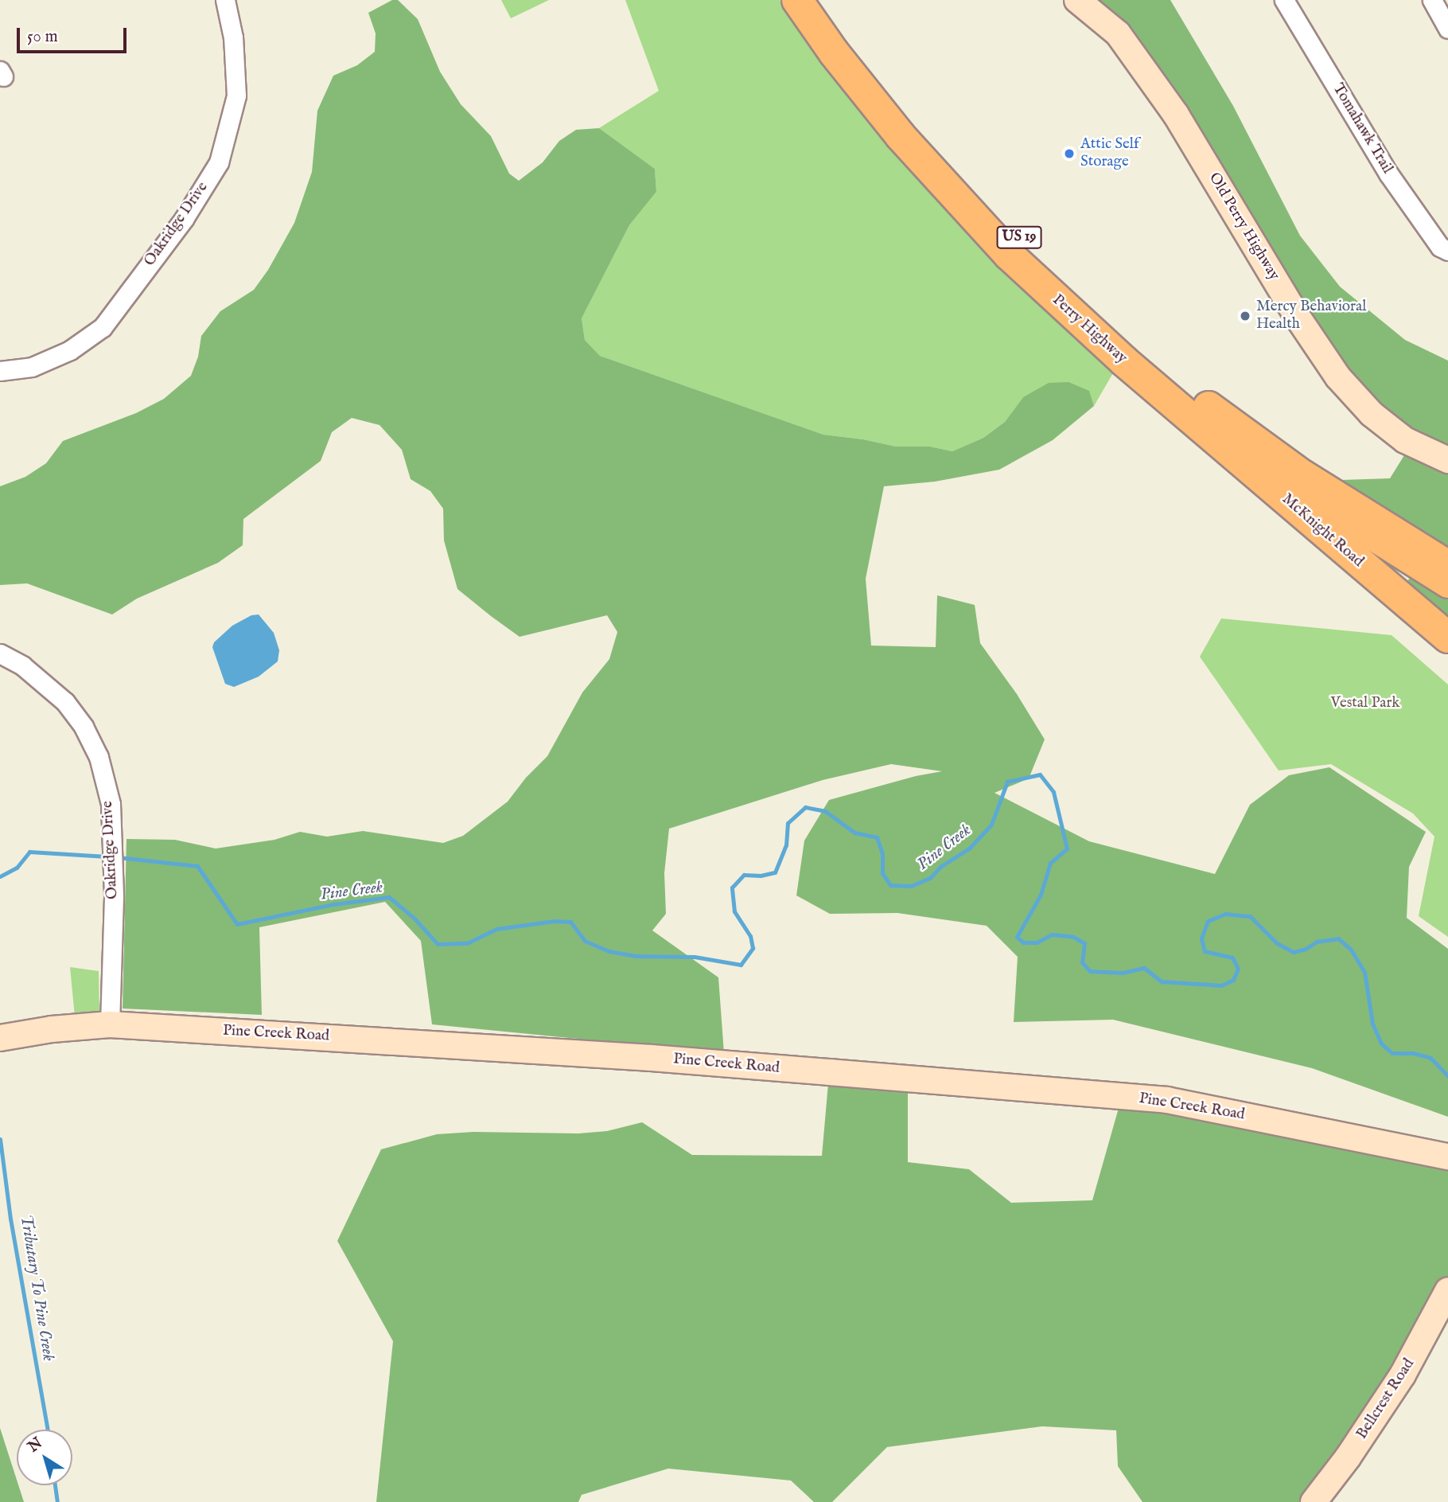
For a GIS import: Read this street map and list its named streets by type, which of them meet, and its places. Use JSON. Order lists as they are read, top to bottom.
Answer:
{
  "streets": {
    "highway": ["US 19", "Perry Highway", "McKnight Road"],
    "street": [
      "Tomahawk Trail",
      "Oakridge Drive",
      "Old Perry Highway",
      "Pine Creek Road",
      "Bellcrest Road"
    ]
  },
  "crossings": [
    ["Oakridge Drive", "Pine Creek Road"],
    ["Perry Highway", "McKnight Road"]
  ],
  "water": ["Pine Creek", "Tributary To Pine Creek"],
  "parks": ["Vestal Park"],
  "places": ["Attic Self Storage", "Mercy Behavioral Health"],
  "scale_bar": "50 m",
  "north": "top left"
}
